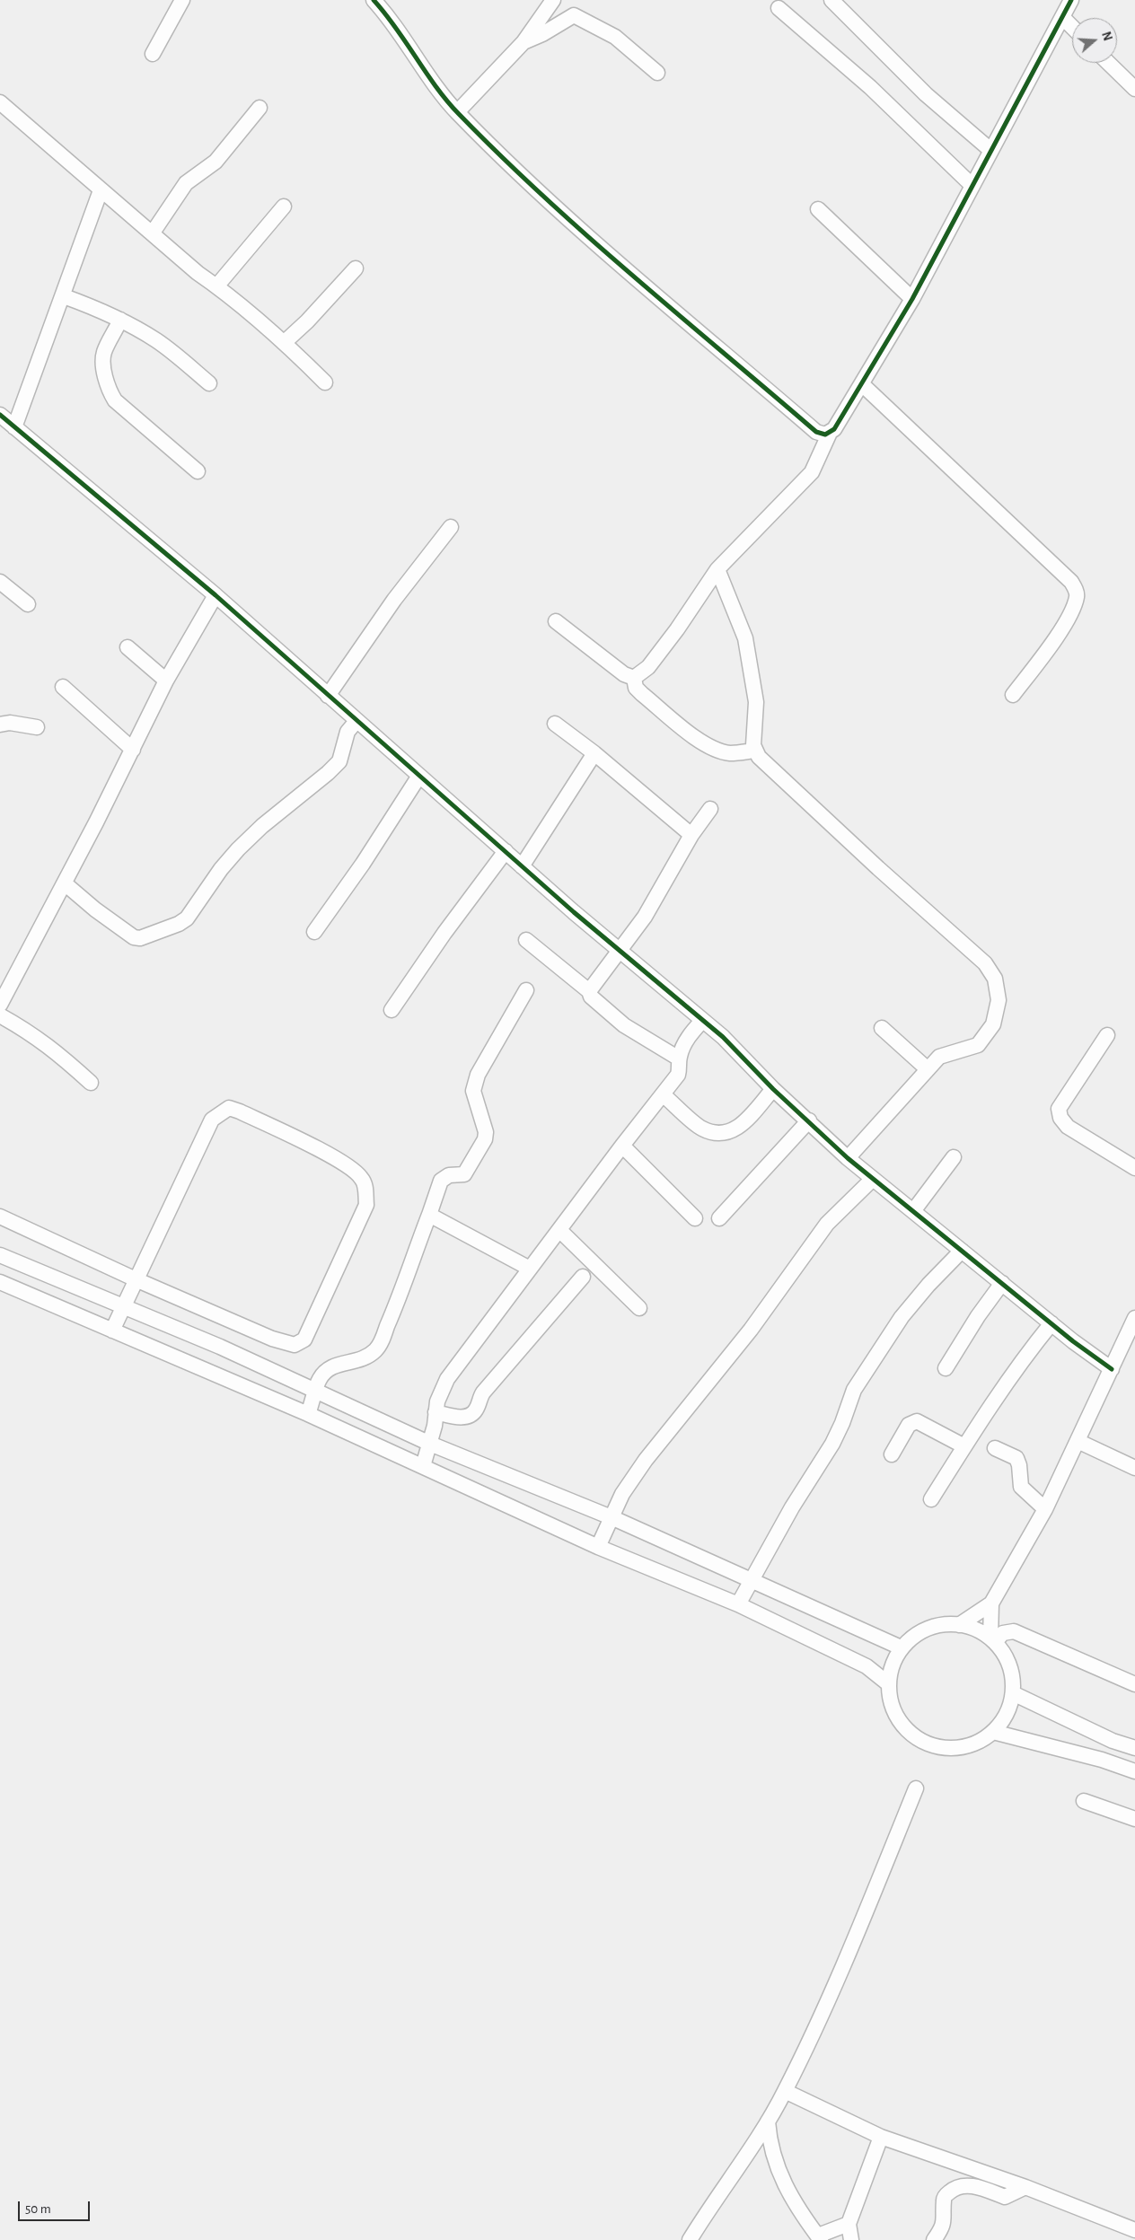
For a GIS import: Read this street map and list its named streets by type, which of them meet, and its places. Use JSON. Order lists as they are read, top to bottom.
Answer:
{
  "scale_bar": "50 m",
  "north": "right"
}
